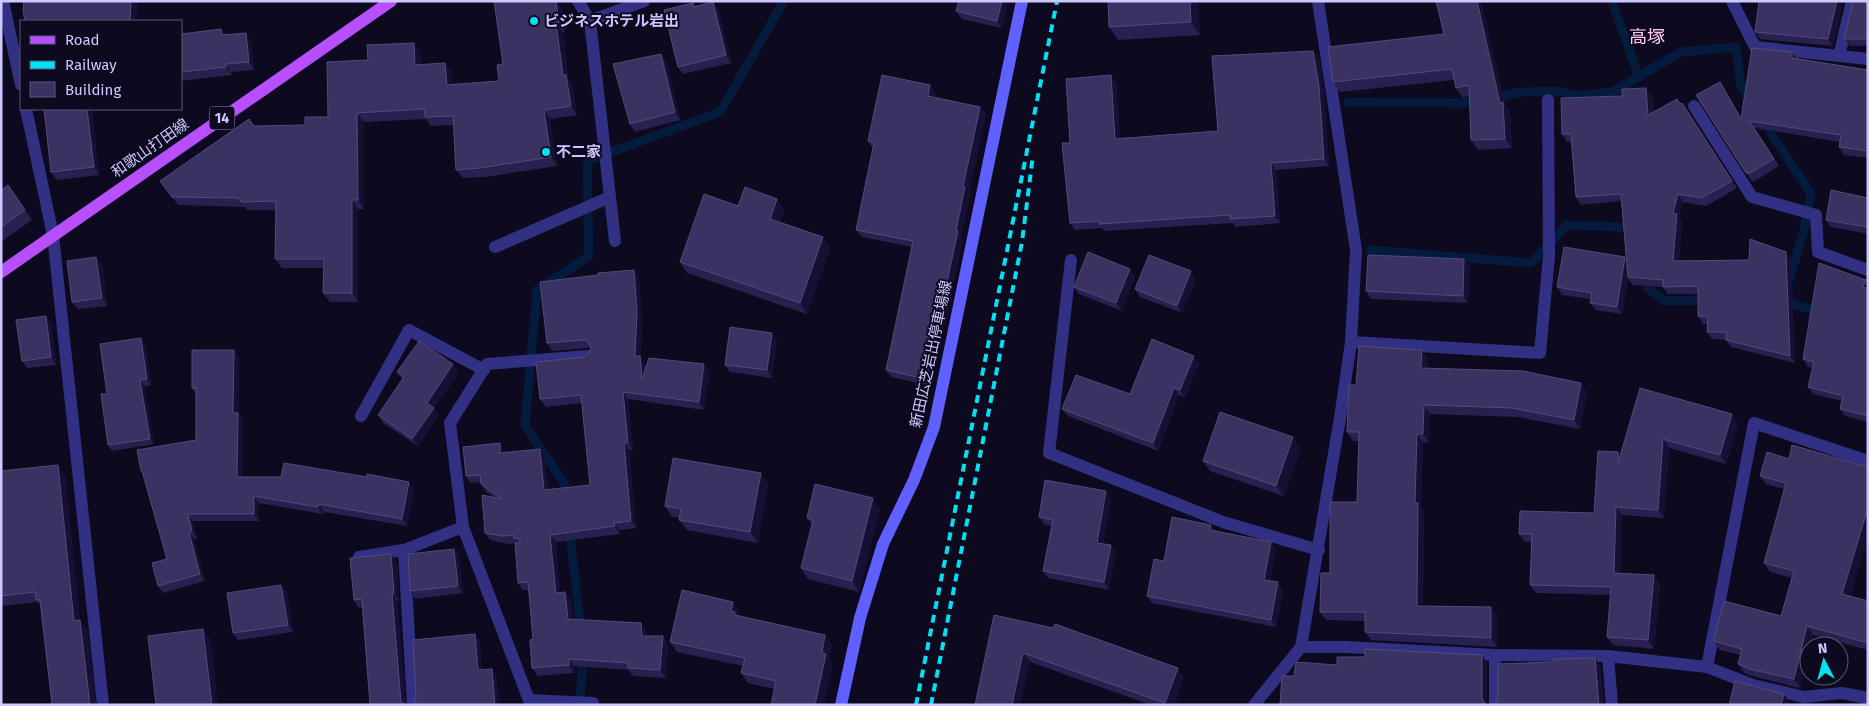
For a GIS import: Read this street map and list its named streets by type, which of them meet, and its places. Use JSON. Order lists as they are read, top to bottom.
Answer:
{
  "streets": {
    "main road": ["14", "和歌山打田線", "新田広芝岩出停車場線"]
  },
  "districts": ["高塚"],
  "places": ["ビジネスホテル岩出", "不二家"],
  "legend": ["Road", "Railway", "Building"],
  "north": "top"
}
